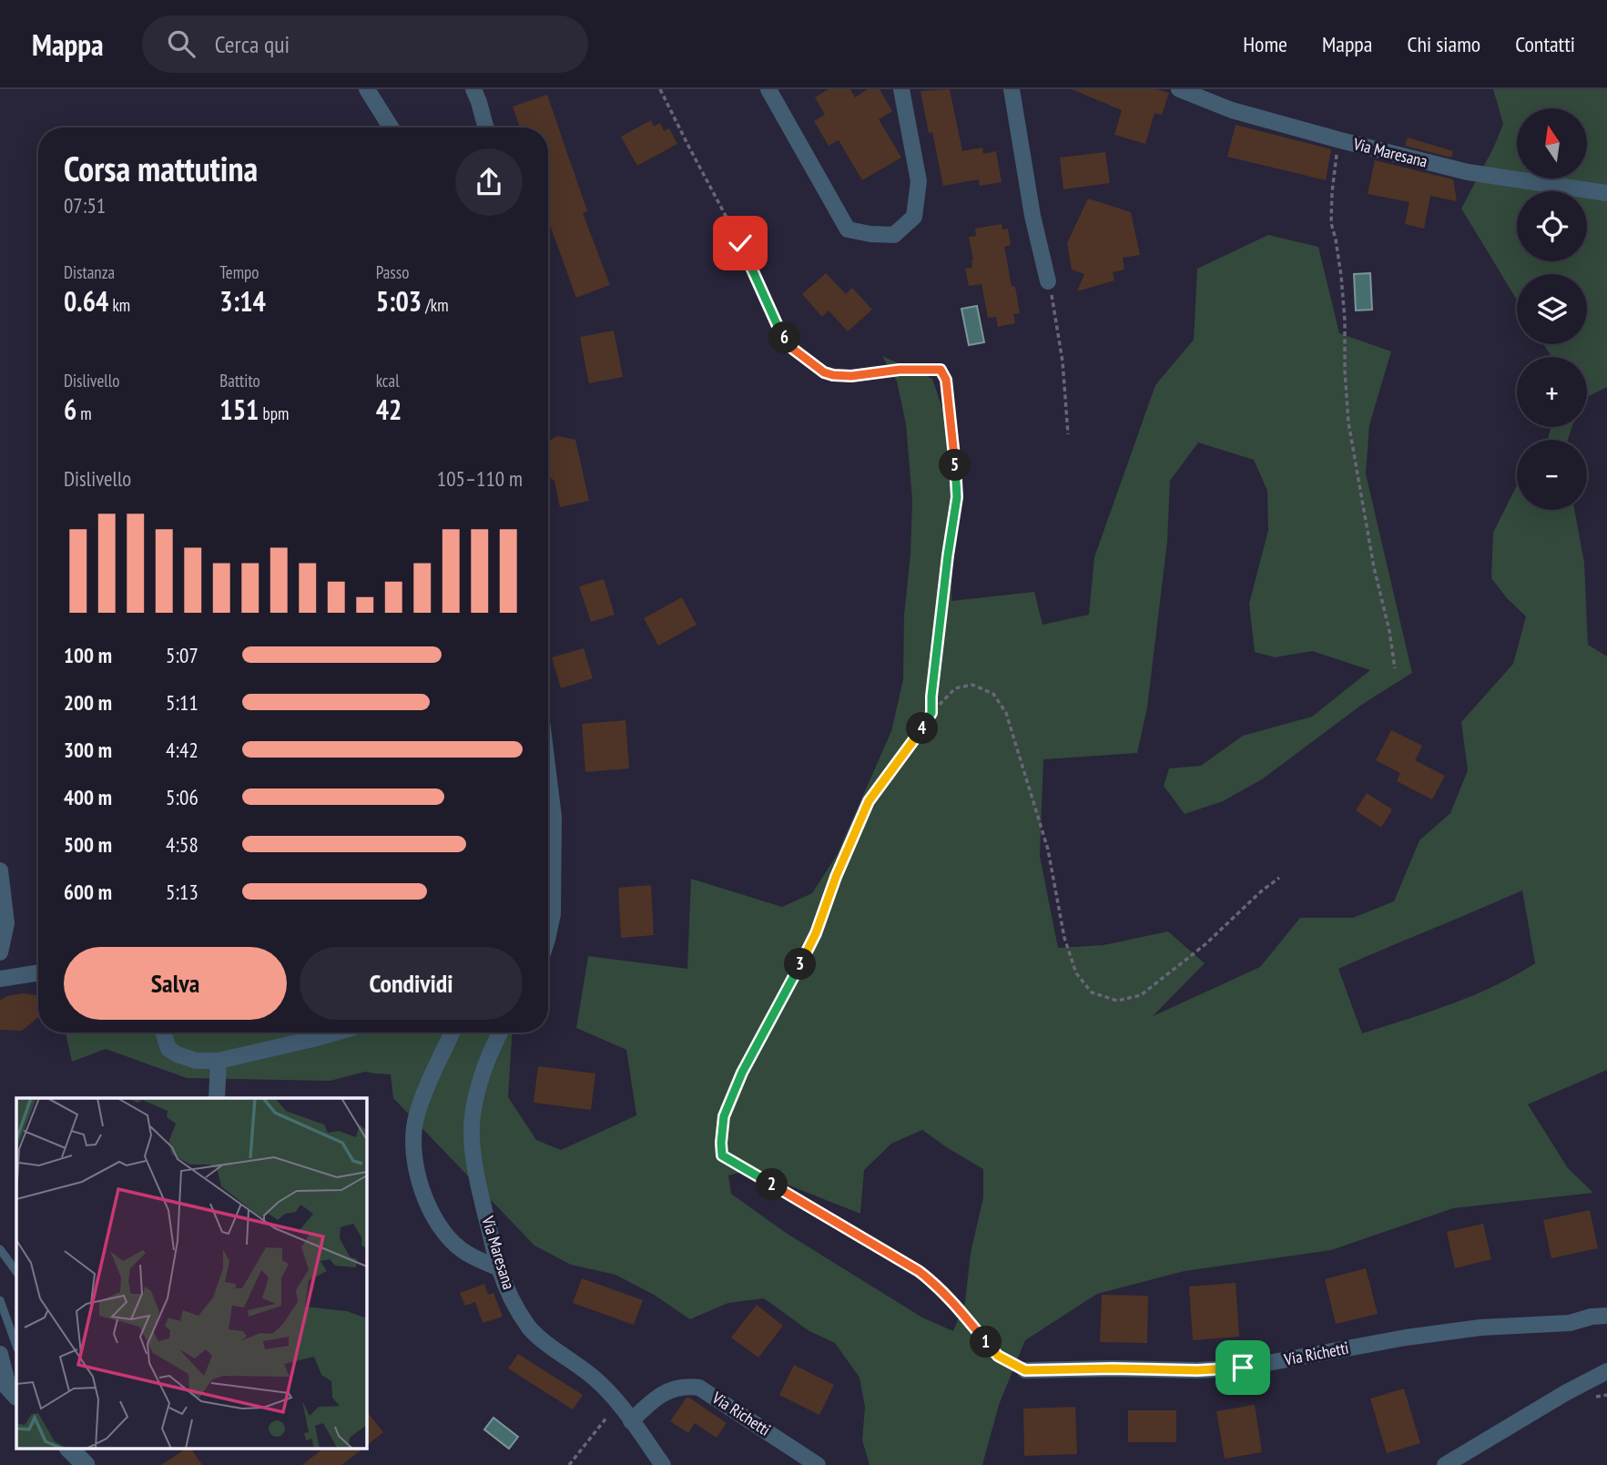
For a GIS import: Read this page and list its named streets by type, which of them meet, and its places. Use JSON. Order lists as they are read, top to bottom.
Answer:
{
  "streets": {
    "street": ["Via Maresana", "Via Richetti"]
  },
  "crossings": [
    ["Via Maresana", "Via Richetti"]
  ],
  "north": "top",
  "page": {
    "header": "Mappa",
    "search": "Cerca qui",
    "nav": [
      "Home",
      "Mappa",
      "Chi siamo",
      "Contatti"
    ],
    "map_buttons": ["+", "−"],
    "heading": ["Corsa mattutina", "07:51"],
    "stats": [
      ["Distanza", "0.64 km"],
      ["Tempo", "3:14"],
      ["Passo", "5:03 /km"],
      ["Dislivello", "6 m"],
      ["Battito", "151 bpm"],
      ["kcal", "42"]
    ],
    "pins": [
      "6",
      "5",
      "4",
      "3",
      "2",
      "1"
    ],
    "chart": ["Dislivello", "105–110 m"],
    "list": [
      {
        "name": "100 m",
        "note": "5:07"
      },
      {
        "name": "200 m",
        "note": "5:11"
      },
      {
        "name": "300 m",
        "note": "4:42"
      },
      {
        "name": "400 m",
        "note": "5:06"
      },
      {
        "name": "500 m",
        "note": "4:58"
      },
      {
        "name": "600 m",
        "note": "5:13"
      }
    ],
    "buttons": ["Salva", "Condividi"]
  }
}
